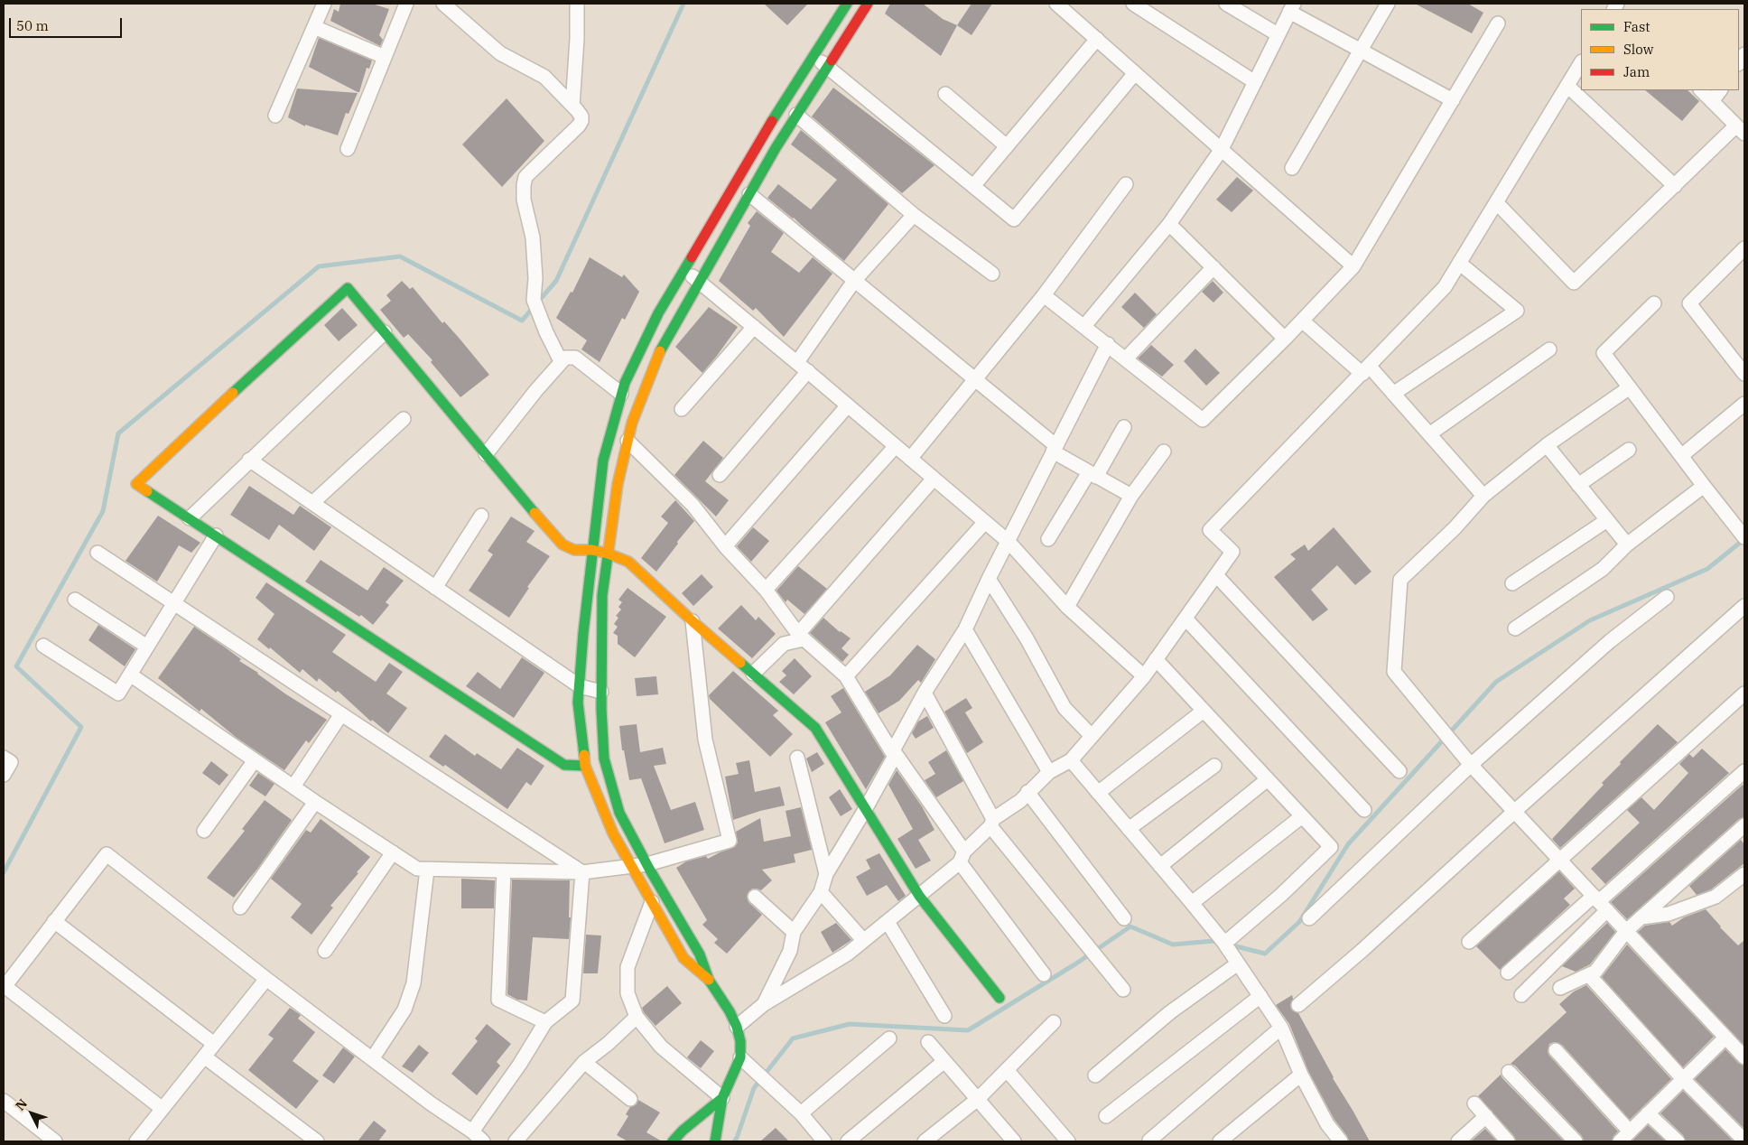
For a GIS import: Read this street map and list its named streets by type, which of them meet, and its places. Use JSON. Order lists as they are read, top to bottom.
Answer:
{
  "legend": ["Fast", "Slow", "Jam"],
  "scale_bar": "50 m",
  "north": "top left"
}
